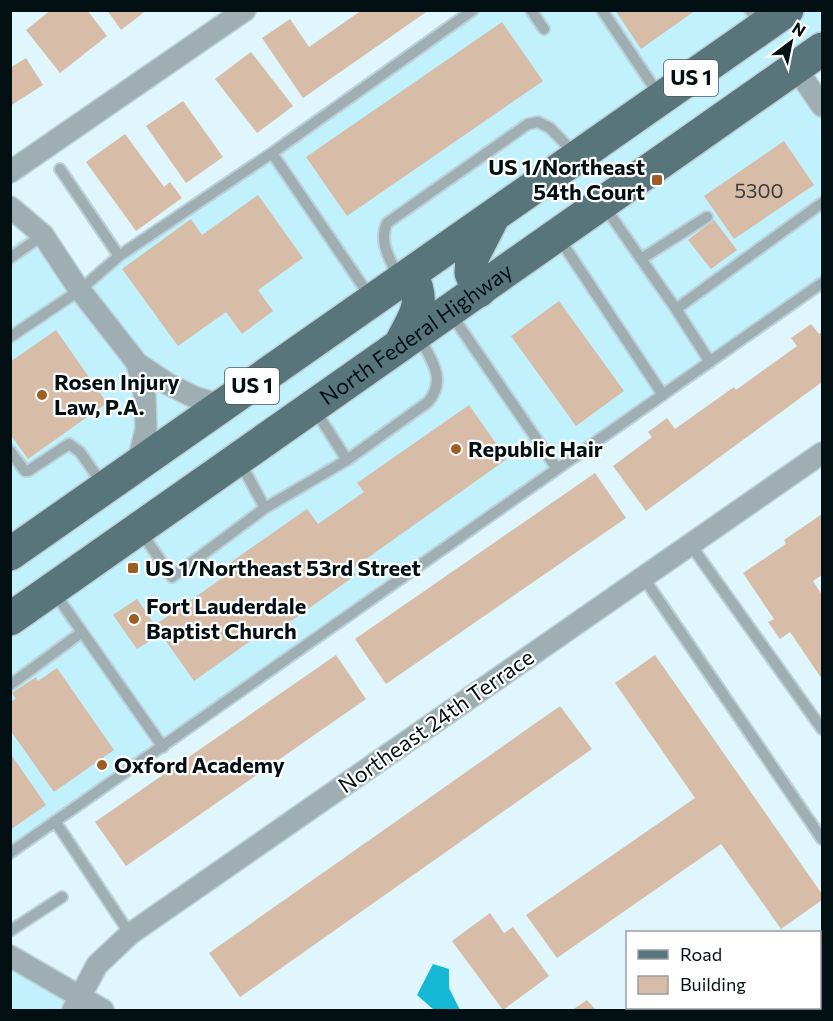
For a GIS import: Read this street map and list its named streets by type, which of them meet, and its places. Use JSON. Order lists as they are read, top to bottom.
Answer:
{
  "streets": {
    "main road": ["US 1", "North Federal Highway"],
    "street": ["Northeast 24th Terrace"]
  },
  "places": {
    "transit": ["US 1/Northeast 54th Court", "US 1/Northeast 53rd Street"],
    "other": [
      "Rosen Injury Law, P.A.",
      "Republic Hair",
      "Fort Lauderdale Baptist Church",
      "Oxford Academy"
    ]
  },
  "house_numbers": ["5300"],
  "legend": ["Road", "Building"],
  "north": "top right"
}
